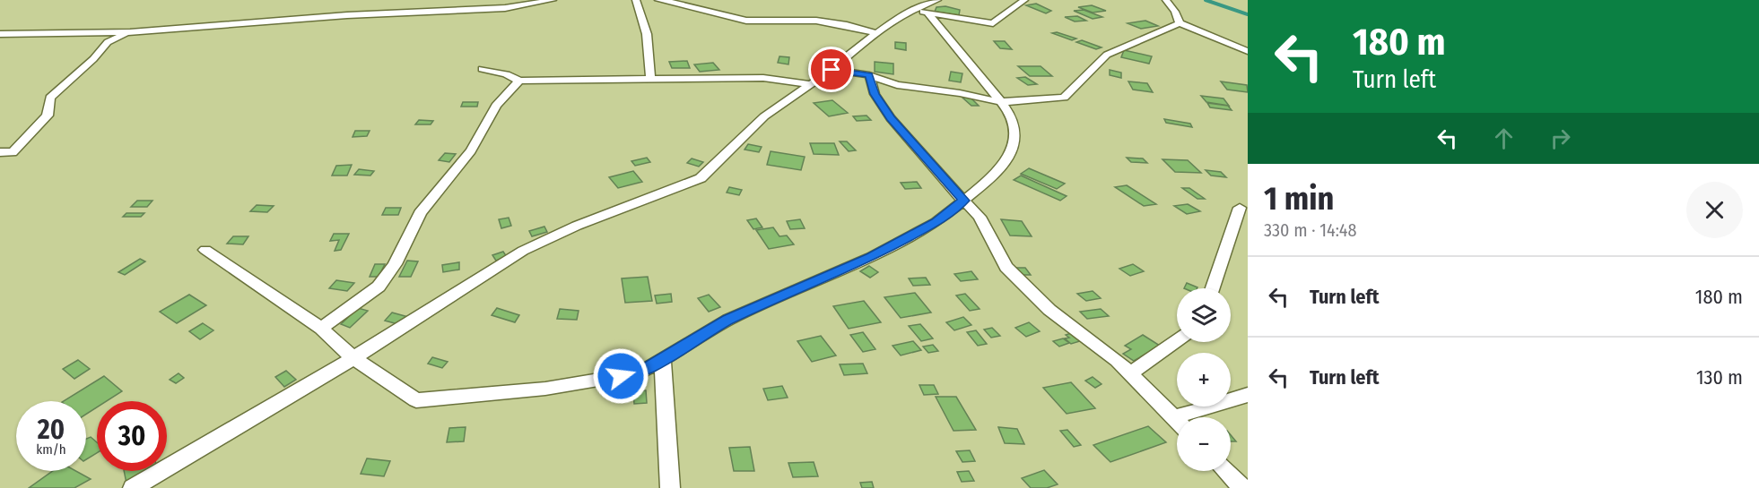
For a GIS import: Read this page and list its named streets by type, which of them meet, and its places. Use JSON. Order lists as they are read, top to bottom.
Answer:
{
  "page": {
    "turn": ["180 m", "Turn left"],
    "heading": ["1 min", "330 m · 14:48"],
    "list": [
      {
        "name": "Turn left",
        "value": "180 m"
      },
      {
        "name": "Turn left",
        "value": "130 m"
      }
    ],
    "map_buttons": ["+", "−"],
    "speed": "20 km/h",
    "limit": "30"
  }
}
